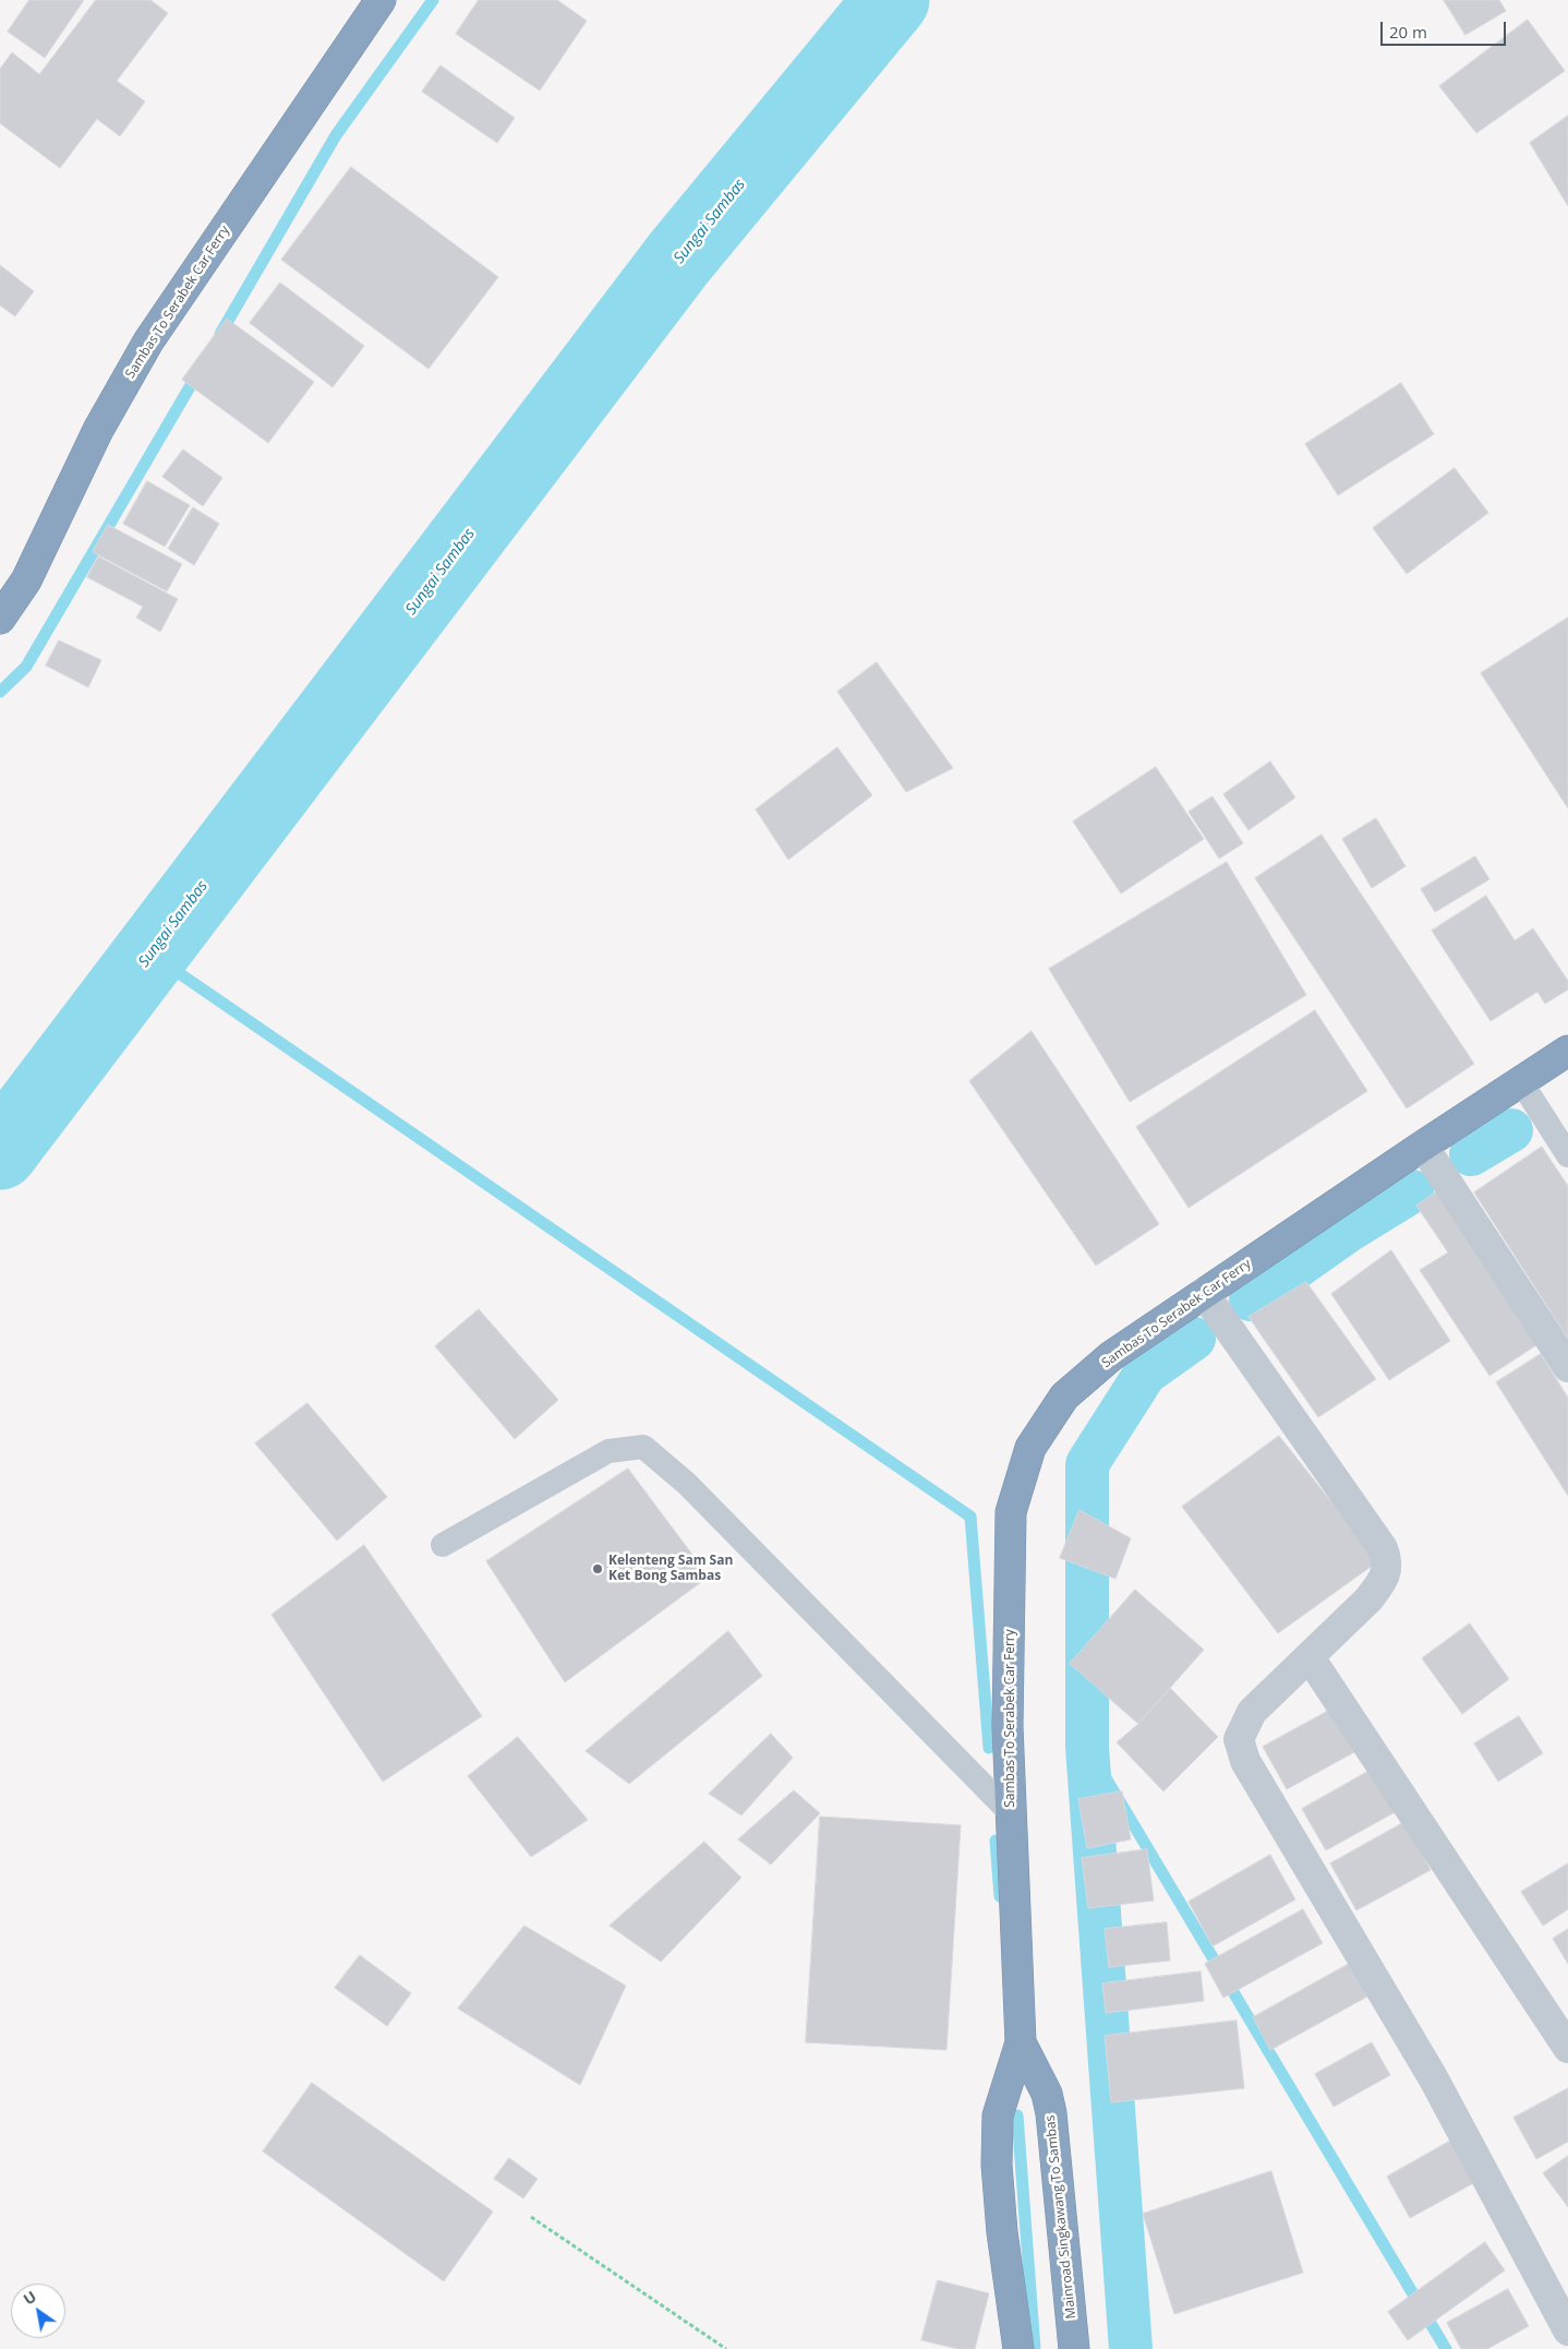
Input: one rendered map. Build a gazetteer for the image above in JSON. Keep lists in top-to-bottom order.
{
  "streets": {
    "highway": ["Sambas To Serabek Car Ferry", "Mainroad Singkawang To Sambas"]
  },
  "crossings": [
    ["Sambas To Serabek Car Ferry", "Mainroad Singkawang To Sambas"]
  ],
  "water": ["Sungai Sambas"],
  "places": ["Kelenteng Sam San Ket Bong Sambas"],
  "scale_bar": "20 m",
  "north": "top left"
}
